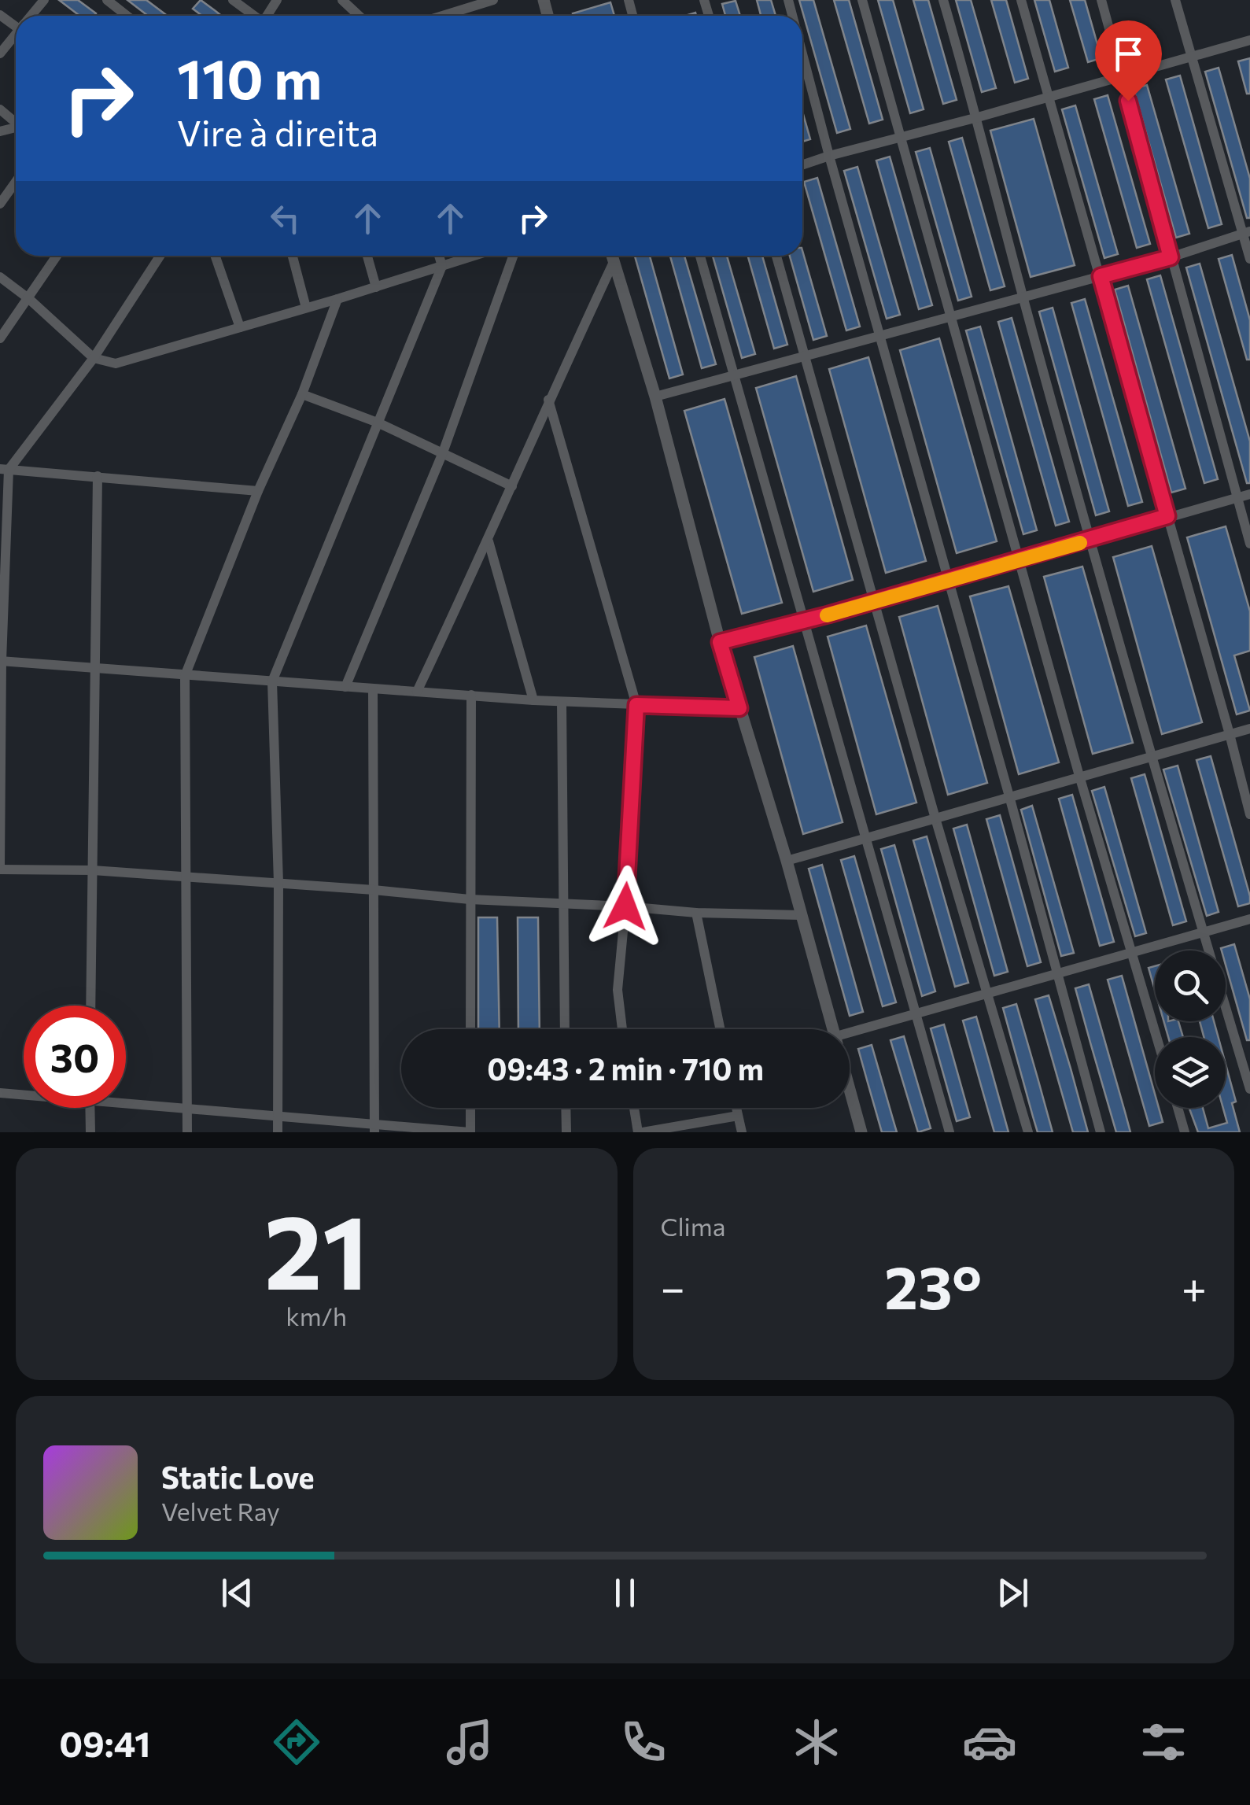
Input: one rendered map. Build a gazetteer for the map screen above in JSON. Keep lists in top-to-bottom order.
{
  "page": {
    "turn": ["110 m", "Vire à direita"],
    "limit": "30",
    "trip": "09:43 · 2 min · 710 m",
    "tile": [
      ["21", "km/h"],
      "Clima"
    ],
    "heat": ["−", "23°", "+"],
    "song": ["Static Love", "Velvet Ray"],
    "tabs": "09:41"
  }
}
